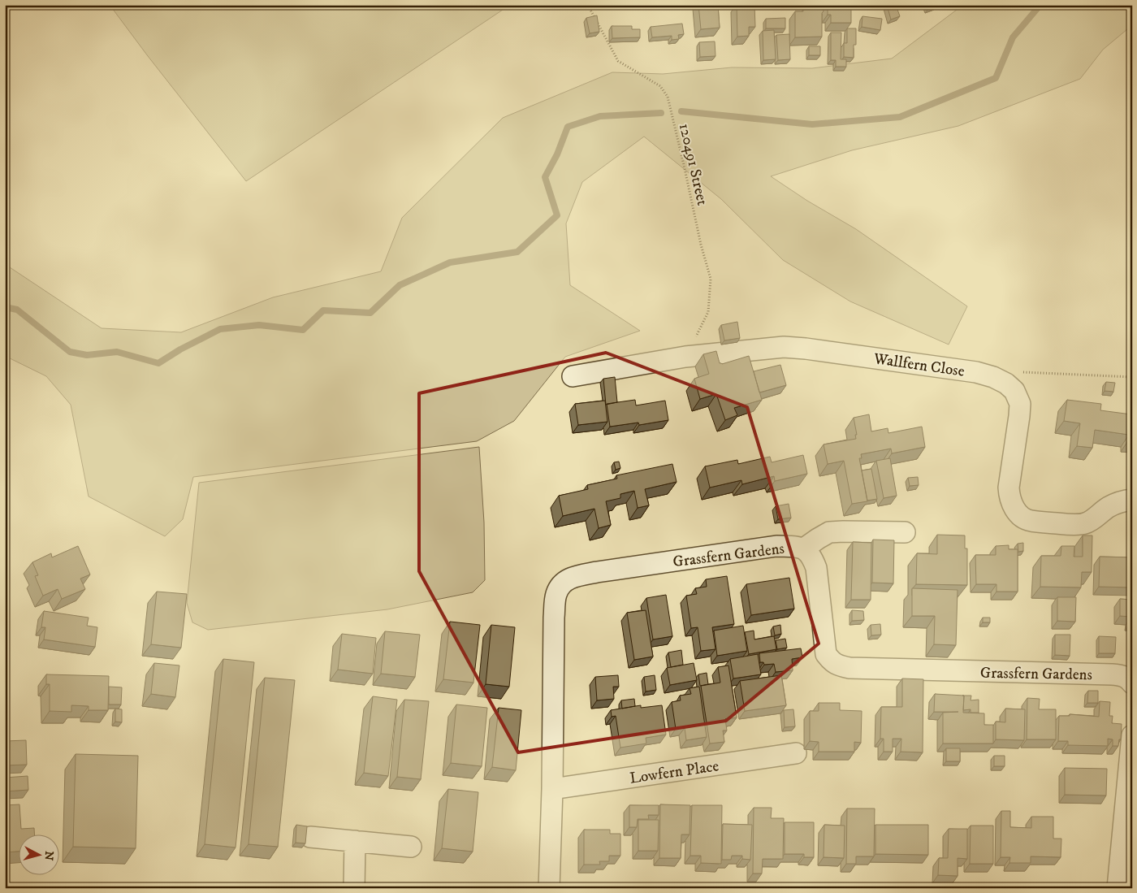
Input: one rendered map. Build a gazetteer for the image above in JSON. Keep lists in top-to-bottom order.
{
  "streets": {
    "street": ["Wallfern Close", "Grassfern Gardens", "Lowfern Place"],
    "path": ["120491 Street"]
  },
  "crossings": [
    ["120491 Street", "Wallfern Close"],
    ["Grassfern Gardens", "Lowfern Place"]
  ],
  "north": "right"
}
